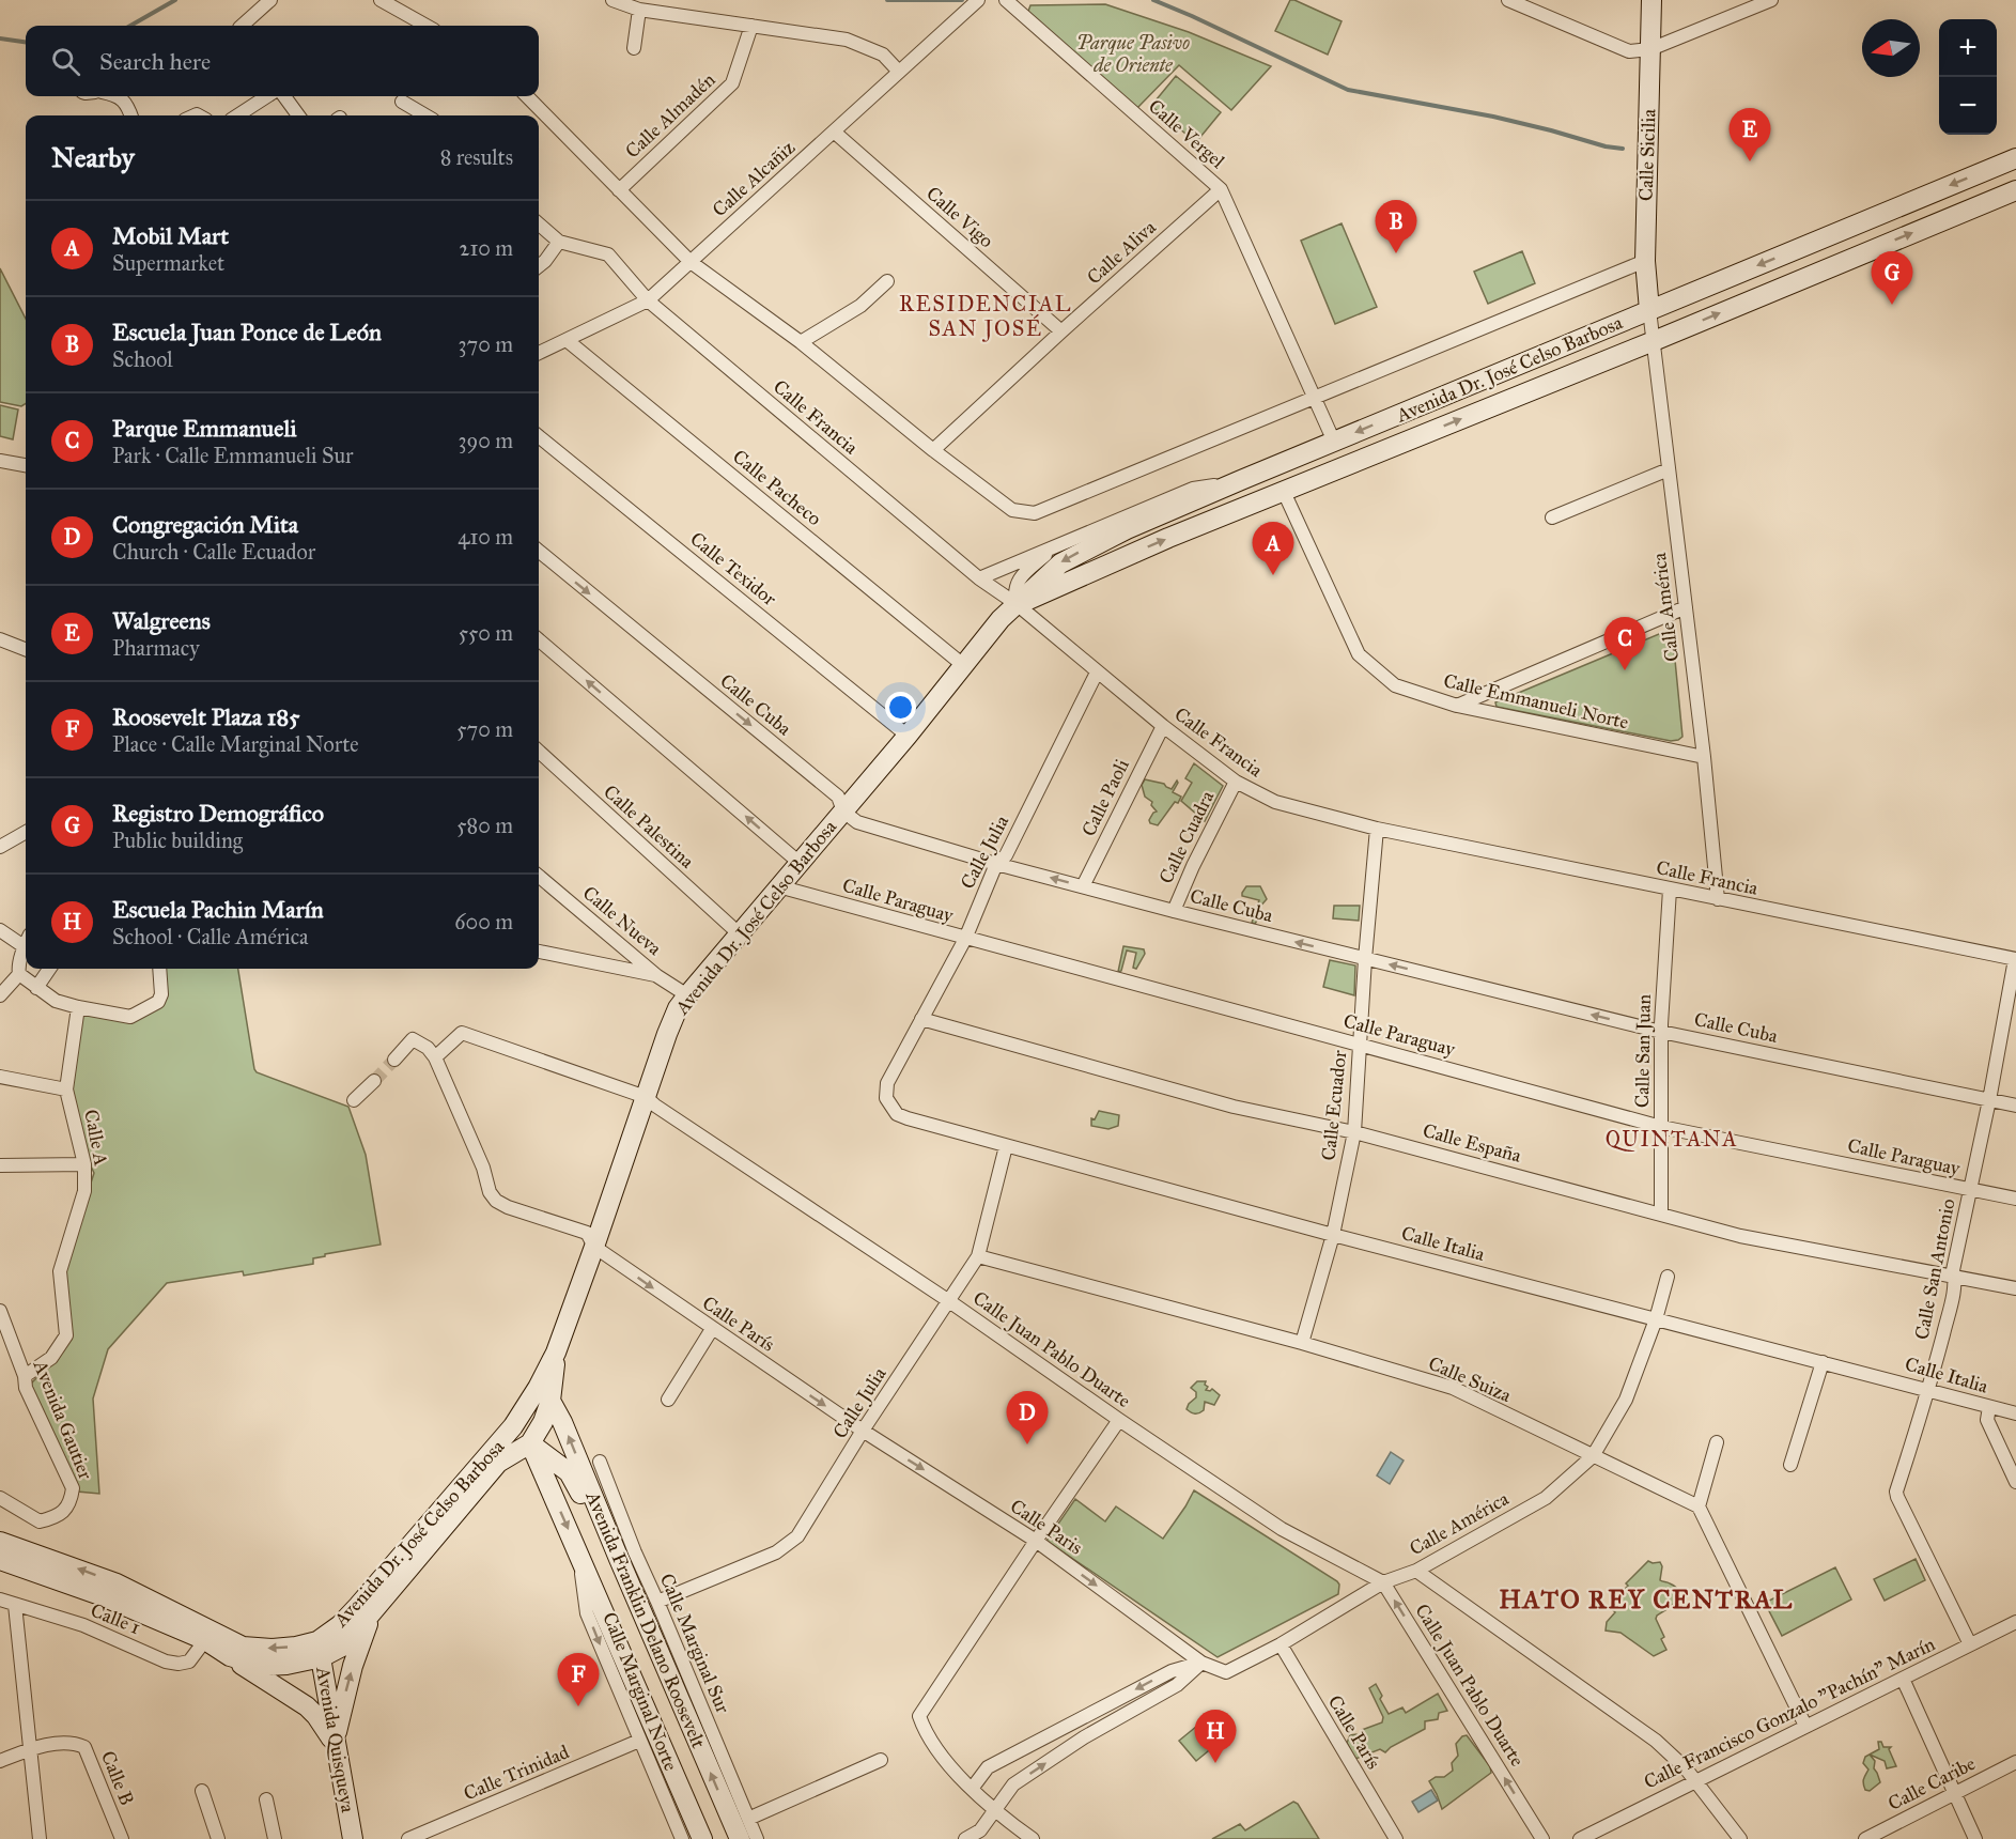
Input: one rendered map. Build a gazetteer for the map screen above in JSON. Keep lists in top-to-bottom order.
{
  "streets": {
    "main road": [
      "Calle Sicilia",
      "Avenida Dr. José Celso Barbosa",
      "Avenida Franklin Delano Roosevelt",
      "Avenida Quisqueya"
    ],
    "street": [
      "Calle Almadén",
      "Calle Vergel",
      "Calle Alcañiz",
      "Calle Vigo",
      "Calle Aliva",
      "Calle Francia",
      "Calle Pacheco",
      "Calle Texidor",
      "Calle América",
      "Calle Emmanueli Norte",
      "Calle Cuba",
      "Calle Paoli",
      "Calle Palestina",
      "Calle Cuadra",
      "Calle Julia",
      "Calle Paraguay",
      "Calle Nueva",
      "Calle San Juan",
      "Calle Ecuador",
      "Calle A",
      "Calle España",
      "Calle Italia",
      "Calle San Antonio",
      "Calle París",
      "Calle Juan Pablo Duarte",
      "Calle Suiza",
      "Avenida Gautier",
      "Calle Paris",
      "Calle 1",
      "Calle Marginal Sur",
      "Calle Marginal Norte",
      "Calle Francisco Gonzalo \"Pachín\" Marín",
      "Calle Trinidad",
      "Calle B",
      "Calle Caribe"
    ]
  },
  "crossings": [
    ["Calle Vergel", "Calle Aliva"],
    ["Calle Vergel", "Avenida Dr. José Celso Barbosa"],
    ["Calle Sicilia", "Avenida Dr. José Celso Barbosa"],
    ["Calle Sicilia", "Calle América"],
    ["Calle Alcañiz", "Calle Vigo"],
    ["Calle Alcañiz", "Calle Francia"],
    ["Calle Alcañiz", "Calle Pacheco"],
    ["Calle Vigo", "Calle Aliva"],
    ["Avenida Dr. José Celso Barbosa", "Calle Francia"],
    ["Avenida Dr. José Celso Barbosa", "Calle Pacheco"],
    ["Avenida Dr. José Celso Barbosa", "Calle Texidor"],
    ["Avenida Dr. José Celso Barbosa", "Calle América"],
    ["Avenida Dr. José Celso Barbosa", "Calle Emmanueli Norte"],
    ["Avenida Dr. José Celso Barbosa", "Calle Cuba"],
    ["Avenida Dr. José Celso Barbosa", "Calle Palestina"],
    ["Avenida Dr. José Celso Barbosa", "Calle Paraguay"],
    ["Avenida Dr. José Celso Barbosa", "Calle Nueva"],
    ["Avenida Dr. José Celso Barbosa", "Calle París"],
    ["Avenida Dr. José Celso Barbosa", "Calle Juan Pablo Duarte"],
    ["Avenida Dr. José Celso Barbosa", "Calle 1"],
    ["Avenida Dr. José Celso Barbosa", "Avenida Franklin Delano Roosevelt"],
    ["Avenida Dr. José Celso Barbosa", "Avenida Quisqueya"],
    ["Calle Francia", "Calle América"],
    ["Calle Francia", "Calle Paoli"],
    ["Calle Francia", "Calle Cuadra"],
    ["Calle Francia", "Calle Julia"],
    ["Calle Francia", "Calle San Juan"],
    ["Calle Francia", "Calle Ecuador"],
    ["Calle Francia", "Calle San Antonio"],
    ["Calle América", "Calle Emmanueli Norte"],
    ["Calle América", "Calle Italia"],
    ["Calle América", "Calle París"],
    ["Calle América", "Calle Juan Pablo Duarte"],
    ["Calle América", "Calle Suiza"],
    ["Calle América", "Calle Paris"],
    ["Calle Cuba", "Calle Paoli"],
    ["Calle Cuba", "Calle Cuadra"],
    ["Calle Cuba", "Calle Julia"],
    ["Calle Cuba", "Calle San Juan"],
    ["Calle Cuba", "Calle Ecuador"],
    ["Calle Cuba", "Calle San Antonio"],
    ["Calle Julia", "Calle Paraguay"],
    ["Calle Julia", "Calle España"],
    ["Calle Julia", "Calle Italia"],
    ["Calle Julia", "Calle París"],
    ["Calle Julia", "Calle Juan Pablo Duarte"],
    ["Calle Julia", "Calle Suiza"],
    ["Calle Julia", "Calle Paris"],
    ["Calle Julia", "Calle Marginal Sur"],
    ["Calle Paraguay", "Calle San Juan"],
    ["Calle Paraguay", "Calle Ecuador"],
    ["Calle Paraguay", "Calle San Antonio"],
    ["Calle San Juan", "Calle España"],
    ["Calle Ecuador", "Calle España"],
    ["Calle Ecuador", "Calle Italia"],
    ["Calle Ecuador", "Calle Suiza"],
    ["Calle A", "Avenida Gautier"],
    ["Calle España", "Calle San Antonio"],
    ["Calle Italia", "Calle San Antonio"],
    ["Calle San Antonio", "Calle Francisco Gonzalo \"Pachín\" Marín"],
    ["Calle París", "Calle Juan Pablo Duarte"],
    ["Calle París", "Calle Paris"],
    ["Avenida Franklin Delano Roosevelt", "Calle Marginal Sur"],
    ["Avenida Franklin Delano Roosevelt", "Calle Marginal Norte"],
    ["Calle Marginal Norte", "Calle Trinidad"]
  ],
  "one_way": ["Calle París", "Calle Paris", "Calle Marginal Norte"],
  "districts": ["RESIDENCIAL SAN JOSÉ", "QUINTANA", "HATO REY CENTRAL"],
  "parks": ["Parque Pasivo de Oriente"],
  "north": "left",
  "page": {
    "map_buttons": ["+", "−"],
    "search": "Search here",
    "pins": [
      "E",
      "B",
      "G",
      "A",
      "C",
      "D",
      "F",
      "H"
    ],
    "heading": ["Nearby", "8 results"],
    "list": [
      {
        "mark": "A",
        "name": "Mobil Mart",
        "note": "Supermarket",
        "value": "210 m"
      },
      {
        "mark": "B",
        "name": "Escuela Juan Ponce de León",
        "note": "School",
        "value": "370 m"
      },
      {
        "mark": "C",
        "name": "Parque Emmanueli",
        "note": "Park · Calle Emmanueli Sur",
        "value": "390 m"
      },
      {
        "mark": "D",
        "name": "Congregación Mita",
        "note": "Church · Calle Ecuador",
        "value": "410 m"
      },
      {
        "mark": "E",
        "name": "Walgreens",
        "note": "Pharmacy",
        "value": "550 m"
      },
      {
        "mark": "F",
        "name": "Roosevelt Plaza 185",
        "note": "Place · Calle Marginal Norte",
        "value": "570 m"
      },
      {
        "mark": "G",
        "name": "Registro Demográfico",
        "note": "Public building",
        "value": "580 m"
      },
      {
        "mark": "H",
        "name": "Escuela Pachin Marín",
        "note": "School · Calle América",
        "value": "600 m"
      }
    ]
  }
}
